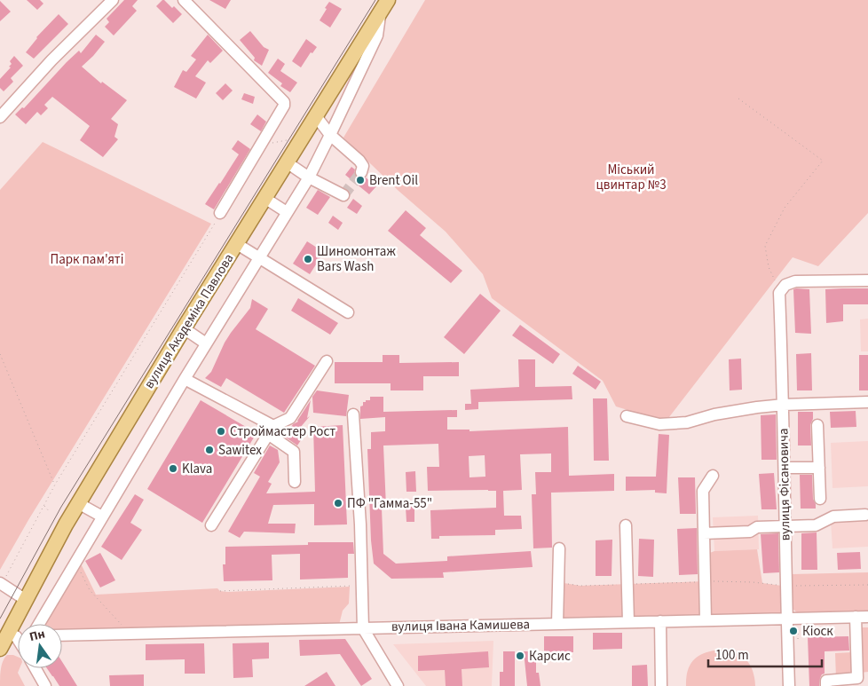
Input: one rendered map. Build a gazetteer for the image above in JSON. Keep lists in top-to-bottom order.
{
  "streets": {
    "main road": ["вулиця Академіка Павлова"],
    "street": ["вулиця Фісановича", "вулиця Івана Камишева"]
  },
  "crossings": [
    ["вулиця Фісановича", "вулиця Івана Камишева"]
  ],
  "parks": ["Міський цвинтар №3", "Парк пам'яті"],
  "places": [
    "Brent Oil",
    "Шиномонтаж Bars Wash",
    "Строймастер Рост",
    "Sawitex",
    "Klava",
    "ПФ \"Гамма-55\"",
    "Кіоск",
    "Карсис"
  ],
  "scale_bar": "100 m",
  "north": "top"
}
